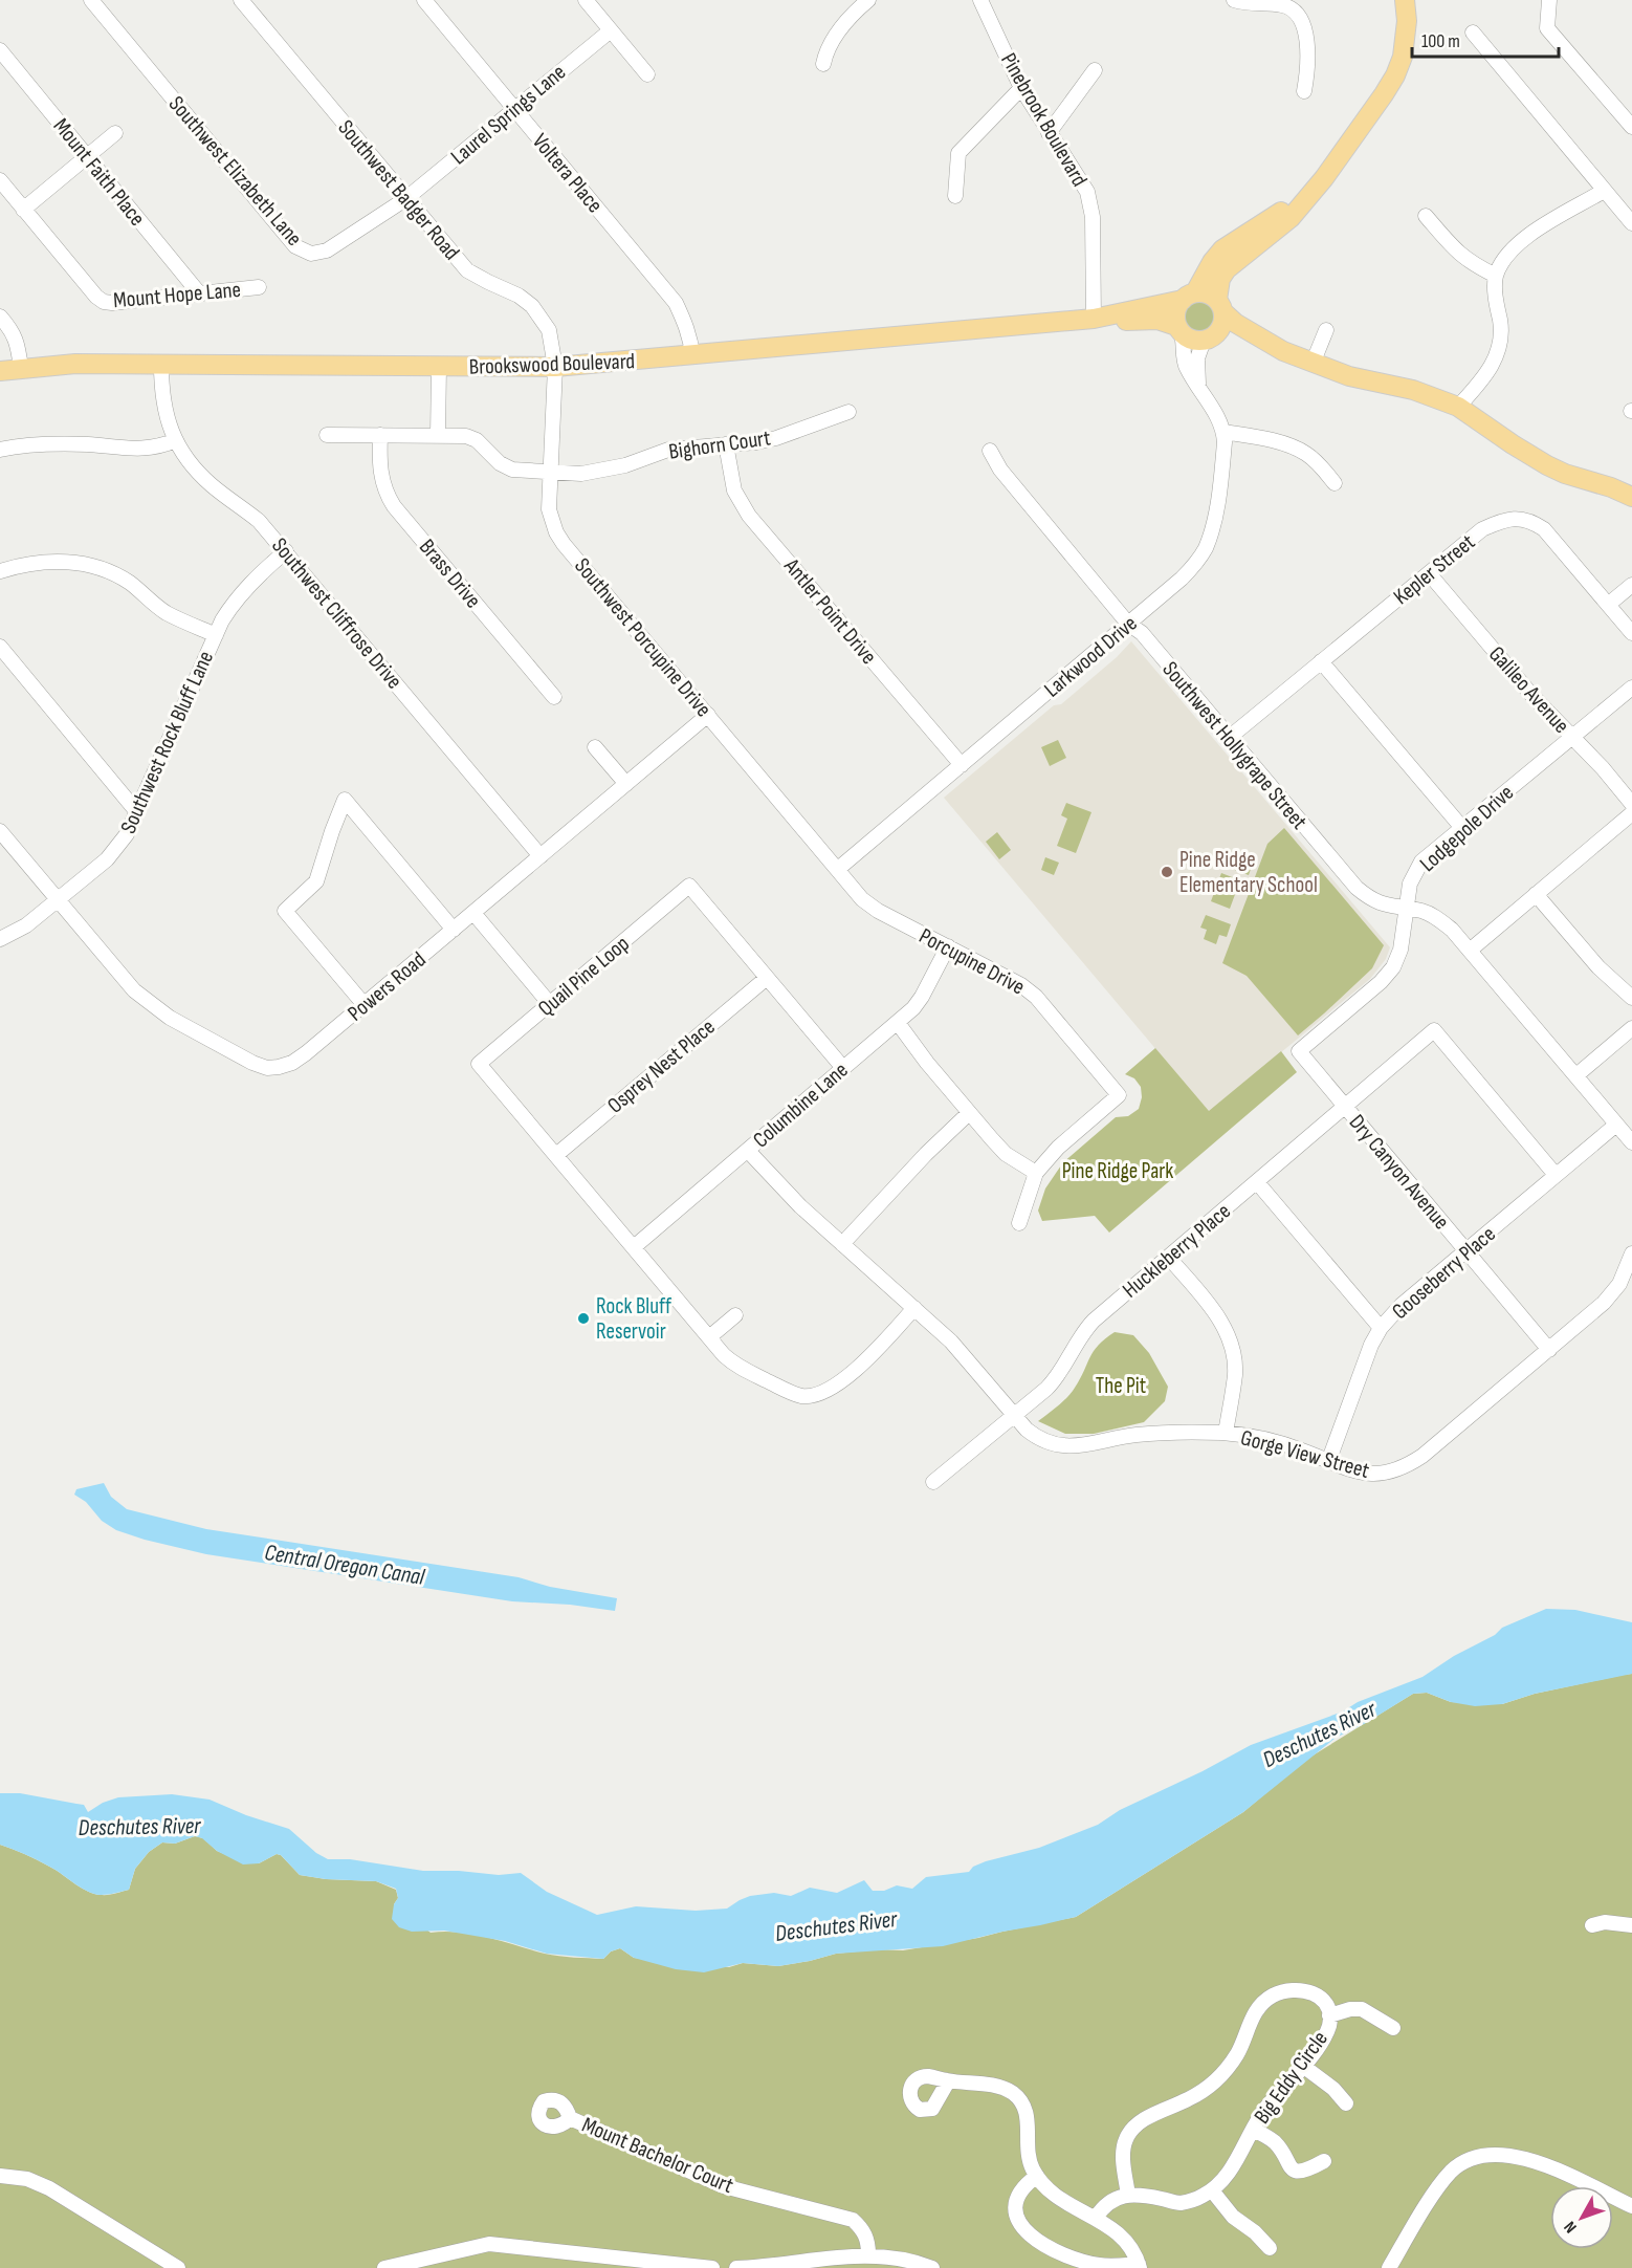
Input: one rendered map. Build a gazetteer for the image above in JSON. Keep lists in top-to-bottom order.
{
  "streets": {
    "main road": ["Brookswood Boulevard"],
    "street": [
      "Laurel Springs Lane",
      "Pinebrook Boulevard",
      "Southwest Elizabeth Lane",
      "Mount Faith Place",
      "Voltera Place",
      "Southwest Badger Road",
      "Mount Hope Lane",
      "Bighorn Court",
      "Kepler Street",
      "Brass Drive",
      "Antler Point Drive",
      "Southwest Cliffrose Drive",
      "Southwest Porcupine Drive",
      "Larkwood Drive",
      "Galileo Avenue",
      "Southwest Rock Bluff Lane",
      "Southwest Hollygrape Street",
      "Lodgepole Drive",
      "Porcupine Drive",
      "Quail Pine Loop",
      "Powers Road",
      "Osprey Nest Place",
      "Columbine Lane",
      "Dry Canyon Avenue",
      "Huckleberry Place",
      "Gooseberry Place",
      "Gorge View Street",
      "Big Eddy Circle",
      "Mount Bachelor Court"
    ]
  },
  "crossings": [
    ["Laurel Springs Lane", "Southwest Elizabeth Lane"],
    ["Laurel Springs Lane", "Voltera Place"],
    ["Laurel Springs Lane", "Southwest Badger Road"],
    ["Pinebrook Boulevard", "Brookswood Boulevard"],
    ["Southwest Elizabeth Lane", "Southwest Badger Road"],
    ["Mount Faith Place", "Mount Hope Lane"],
    ["Voltera Place", "Brookswood Boulevard"],
    ["Southwest Badger Road", "Brookswood Boulevard"],
    ["Southwest Badger Road", "Southwest Porcupine Drive"],
    ["Brookswood Boulevard", "Southwest Cliffrose Drive"],
    ["Brookswood Boulevard", "Southwest Porcupine Drive"],
    ["Brookswood Boulevard", "Larkwood Drive"],
    ["Bighorn Court", "Brass Drive"],
    ["Bighorn Court", "Antler Point Drive"],
    ["Bighorn Court", "Southwest Porcupine Drive"],
    ["Kepler Street", "Galileo Avenue"],
    ["Kepler Street", "Southwest Hollygrape Street"],
    ["Antler Point Drive", "Larkwood Drive"],
    ["Southwest Cliffrose Drive", "Southwest Rock Bluff Lane"],
    ["Southwest Cliffrose Drive", "Powers Road"],
    ["Southwest Porcupine Drive", "Larkwood Drive"],
    ["Southwest Porcupine Drive", "Porcupine Drive"],
    ["Southwest Porcupine Drive", "Powers Road"],
    ["Larkwood Drive", "Southwest Hollygrape Street"],
    ["Larkwood Drive", "Porcupine Drive"],
    ["Galileo Avenue", "Lodgepole Drive"],
    ["Southwest Rock Bluff Lane", "Powers Road"],
    ["Southwest Hollygrape Street", "Lodgepole Drive"],
    ["Southwest Hollygrape Street", "Gooseberry Place"],
    ["Lodgepole Drive", "Dry Canyon Avenue"],
    ["Porcupine Drive", "Columbine Lane"],
    ["Quail Pine Loop", "Osprey Nest Place"],
    ["Quail Pine Loop", "Columbine Lane"],
    ["Quail Pine Loop", "Gorge View Street"],
    ["Columbine Lane", "Gorge View Street"],
    ["Dry Canyon Avenue", "Huckleberry Place"],
    ["Dry Canyon Avenue", "Gooseberry Place"],
    ["Dry Canyon Avenue", "Gorge View Street"],
    ["Huckleberry Place", "Gooseberry Place"],
    ["Huckleberry Place", "Gorge View Street"],
    ["Gooseberry Place", "Gorge View Street"]
  ],
  "water": ["Central Oregon Canal", "Deschutes River"],
  "parks": ["Pine Ridge Park", "The Pit"],
  "places": ["Pine Ridge Elementary School", "Rock Bluff Reservoir"],
  "scale_bar": "100 m",
  "north": "bottom left"
}
